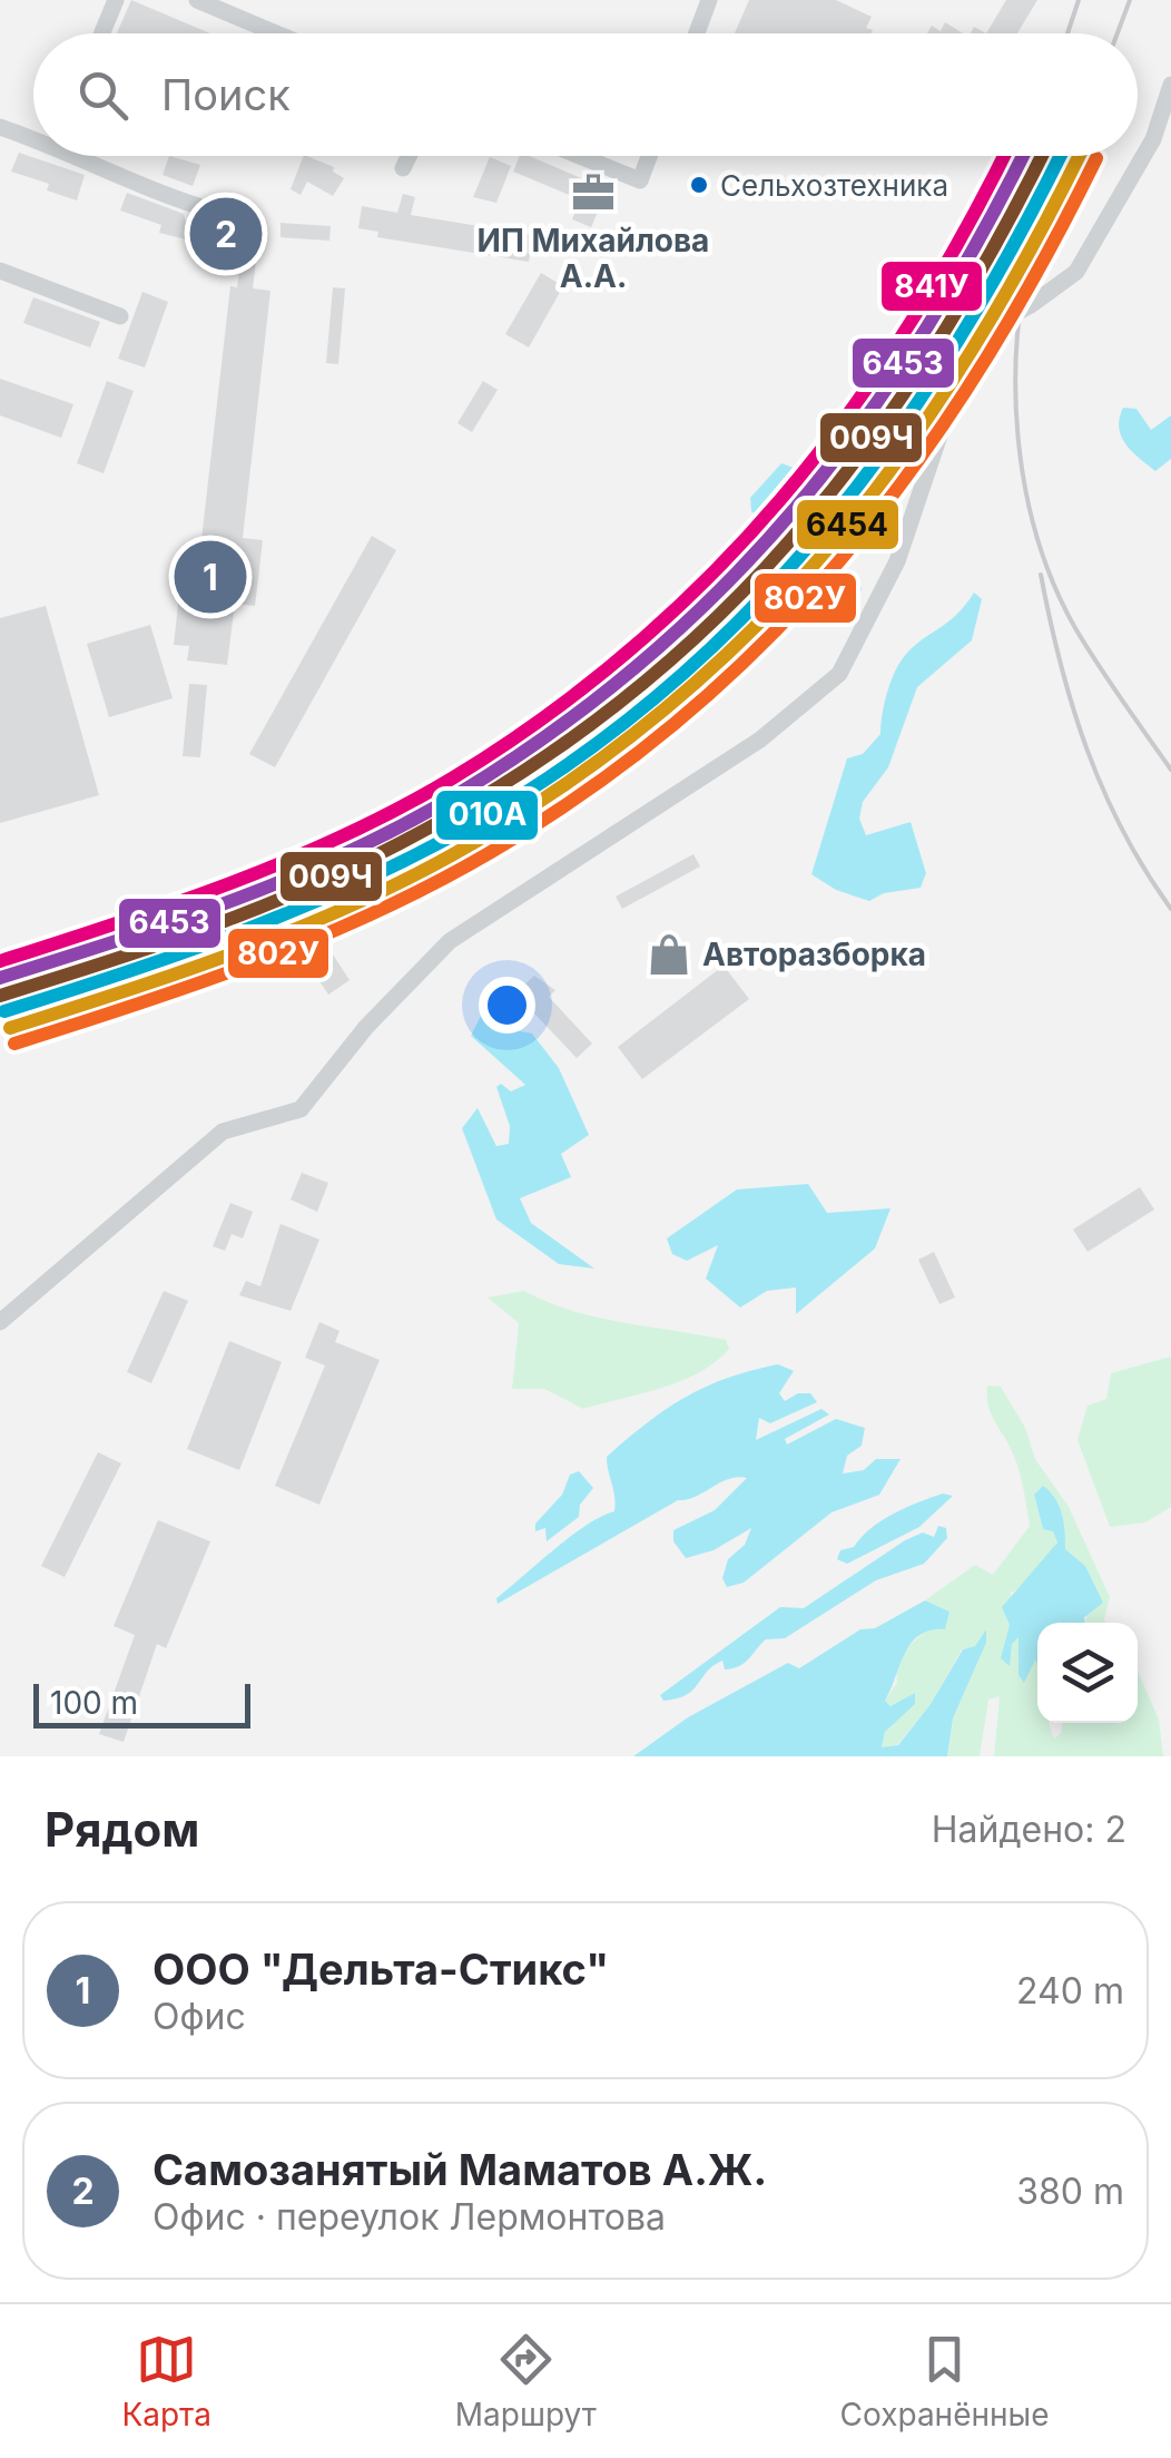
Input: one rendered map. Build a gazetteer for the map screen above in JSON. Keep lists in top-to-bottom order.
{
  "places": {
    "other": ["Сельхозтехника"],
    "office": ["ИП Михайлова А.А."],
    "shop": ["Авторазборка"]
  },
  "lines": [
    "transit line 009Ч",
    "transit line 010А",
    "transit line 6453",
    "transit line 6454",
    "transit line 841У",
    "transit line 802У"
  ],
  "scale_bar": "100 m",
  "page": {
    "search": "Поиск",
    "pins": ["2", "1"],
    "scale": "100 m",
    "heading": ["Рядом", "Найдено: 2"],
    "list": [
      {
        "mark": "1",
        "name": "ООО \"Дельта-Стикс\"",
        "note": "Офис",
        "value": "240 m"
      },
      {
        "mark": "2",
        "name": "Самозанятый Маматов А.Ж.",
        "note": "Офис · переулок Лермонтова",
        "value": "380 m"
      }
    ],
    "nav": ["Карта", "Маршрут", "Сохранённые"]
  }
}
